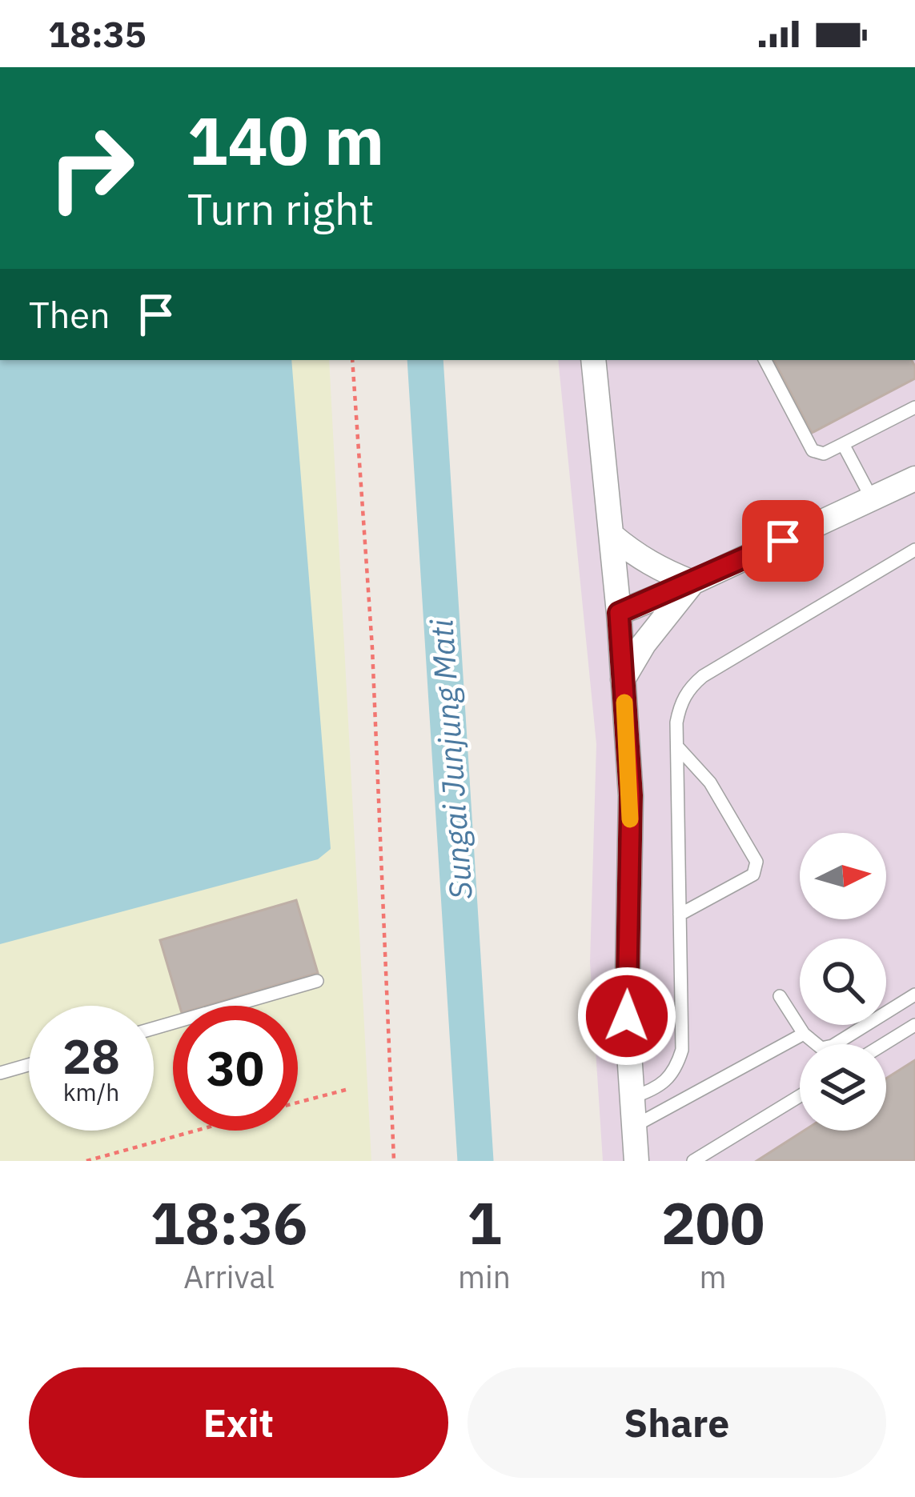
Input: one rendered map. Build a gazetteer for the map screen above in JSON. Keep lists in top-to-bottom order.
{
  "water": ["Sungai Junjung Mati"],
  "north": "right",
  "page": {
    "status": "18:35",
    "turn": ["140 m", "Turn right"],
    "then": "Then",
    "speed": "28 km/h",
    "limit": "30",
    "eta": [
      "18:36",
      "Arrival",
      "1",
      "min",
      "200",
      "m"
    ],
    "buttons": ["Exit", "Share"]
  }
}
